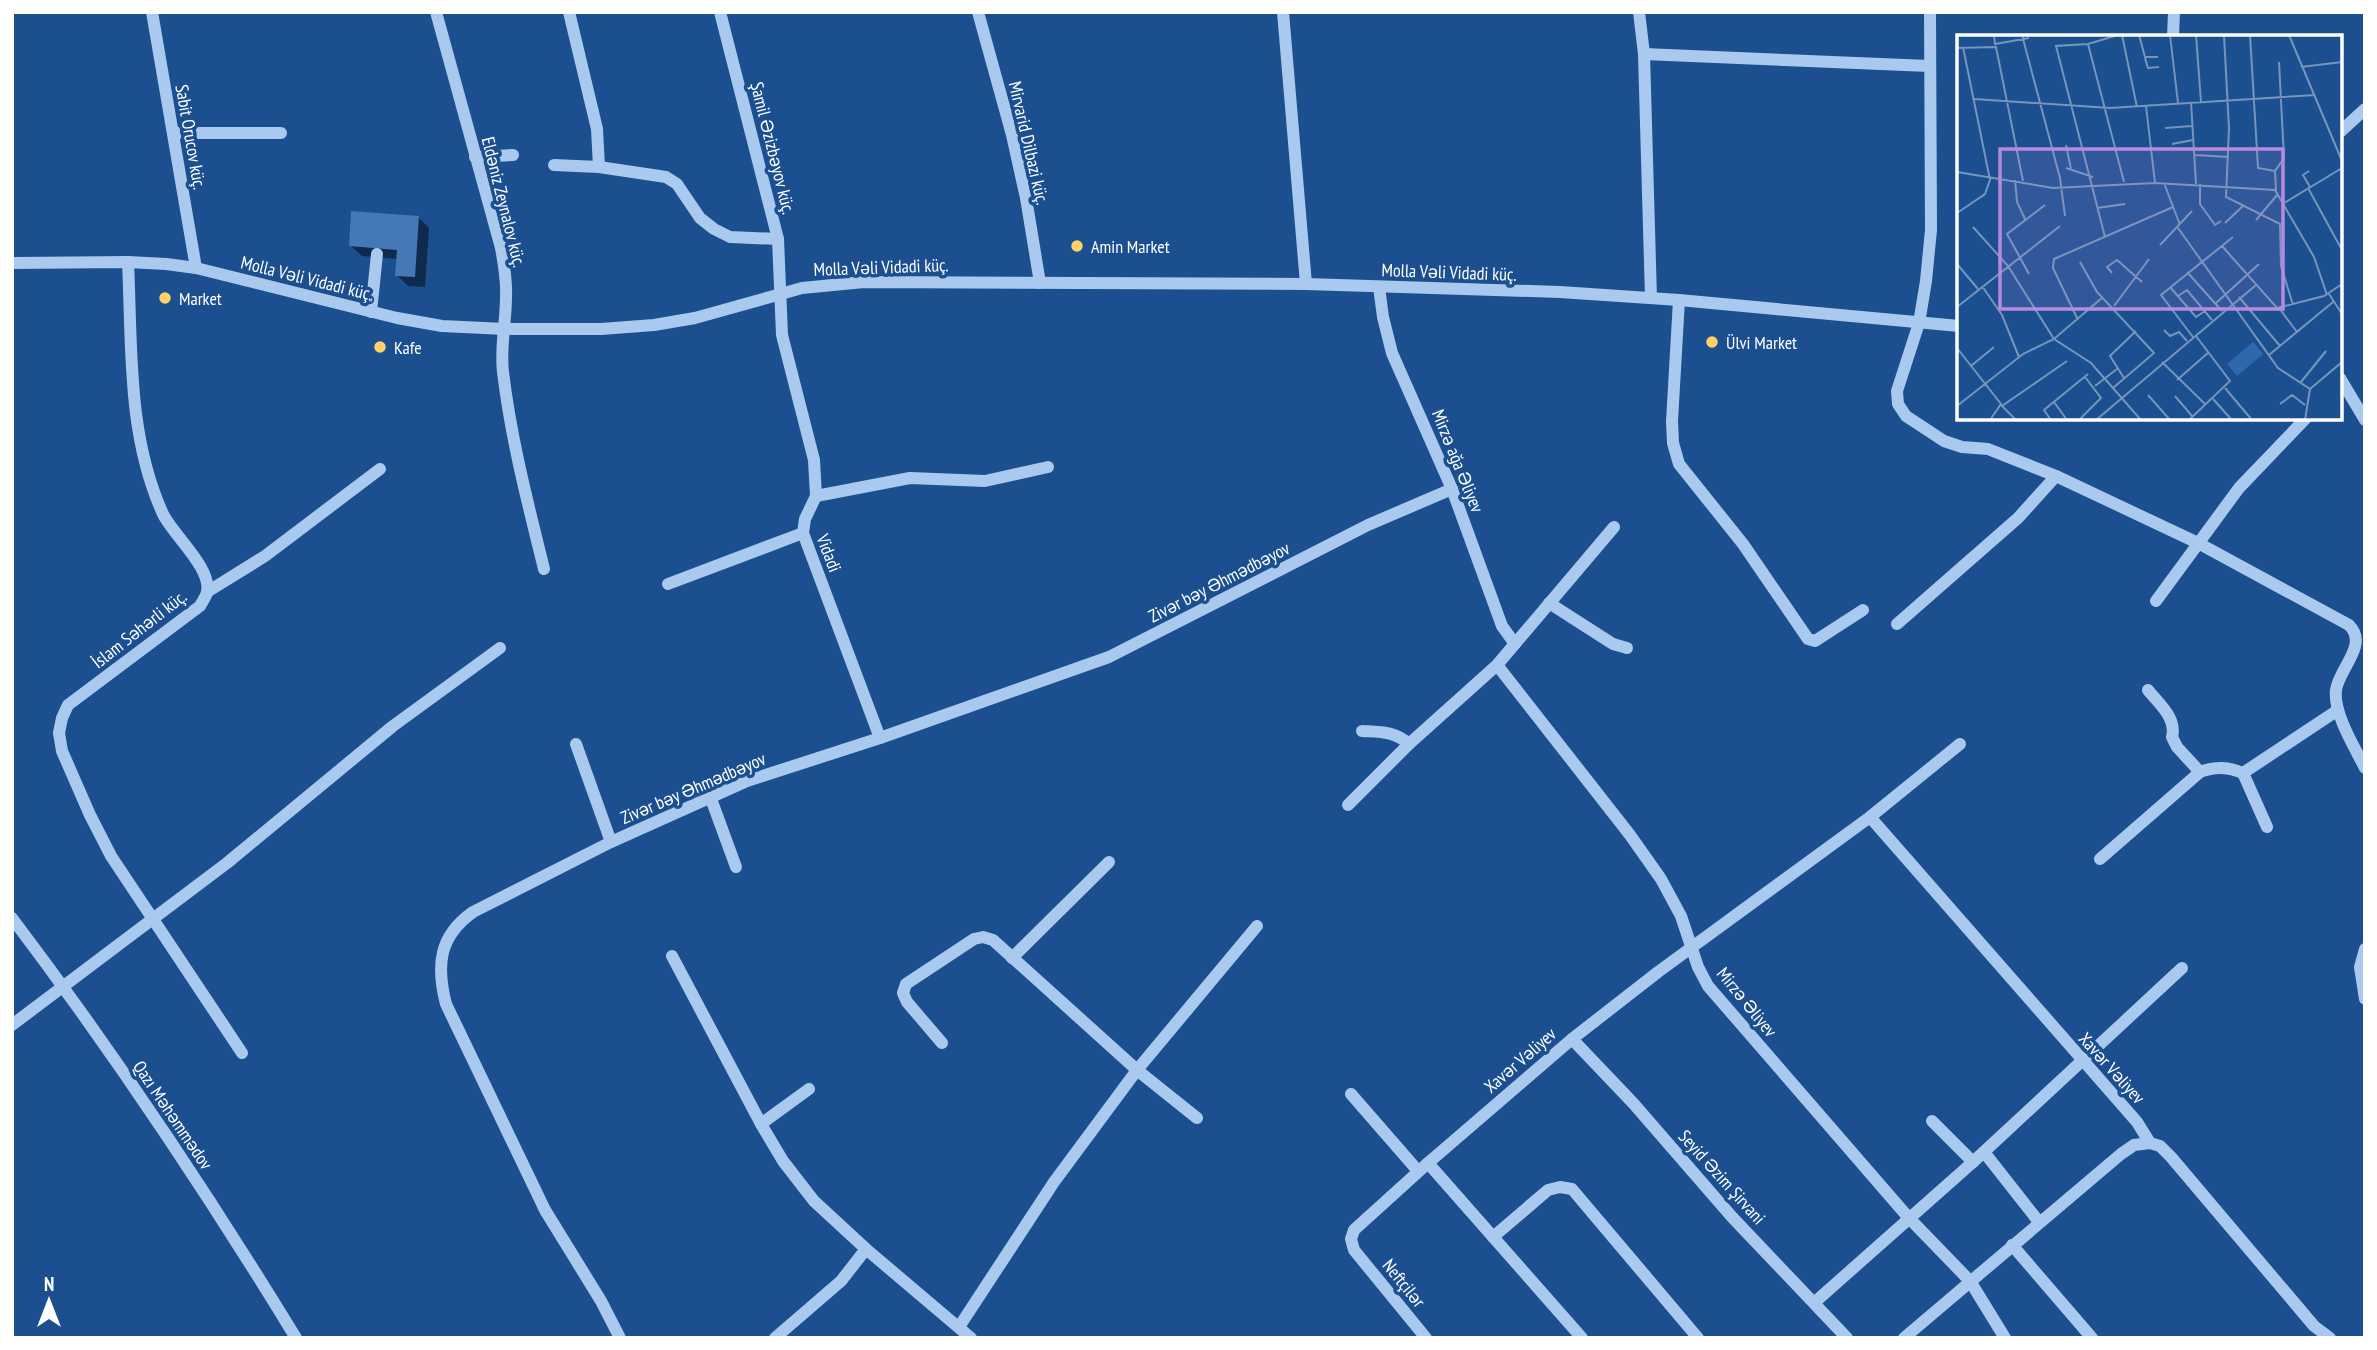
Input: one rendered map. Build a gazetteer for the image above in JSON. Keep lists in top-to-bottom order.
{
  "streets": {
    "street": [
      "Sabit Orucov küç.",
      "Mirvarid Dilbazi küç.",
      "Şamil Əzizbəyov küç.",
      "Eldəniz Zeynalov küç.",
      "Molla Vəli Vidadi küç.",
      "Mirzə ağa Əliyev",
      "Vidadi",
      "Zivər bəy Əhmədbəyov",
      "İslam Səhərli küç.",
      "Mirzə Əliyev",
      "Xavər Vəliyev",
      "Qazı Məhəmmədov",
      "Seyid Əzim Şirvani",
      "Neftçilər"
    ]
  },
  "crossings": [
    ["Sabit Orucov küç.", "Molla Vəli Vidadi küç."],
    ["Mirvarid Dilbazi küç.", "Molla Vəli Vidadi küç."],
    ["Şamil Əzizbəyov küç.", "Molla Vəli Vidadi küç."],
    ["Şamil Əzizbəyov küç.", "Vidadi"],
    ["Eldəniz Zeynalov küç.", "Molla Vəli Vidadi küç."],
    ["Molla Vəli Vidadi küç.", "Mirzə ağa Əliyev"],
    ["Molla Vəli Vidadi küç.", "Vidadi"],
    ["Molla Vəli Vidadi küç.", "İslam Səhərli küç."],
    ["Mirzə ağa Əliyev", "Zivər bəy Əhmədbəyov"],
    ["Vidadi", "Zivər bəy Əhmədbəyov"],
    ["Mirzə Əliyev", "Xavər Vəliyev"],
    ["Xavər Vəliyev", "Seyid Əzim Şirvani"],
    ["Xavər Vəliyev", "Neftçilər"]
  ],
  "places": [
    "Amin Market",
    "Market",
    "Ülvi Market",
    "Kafe"
  ],
  "north": "top"
}
